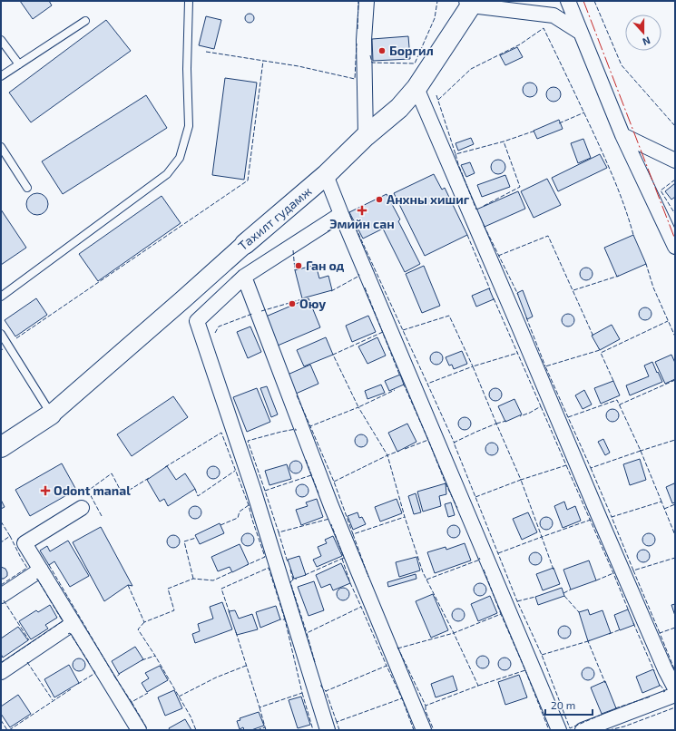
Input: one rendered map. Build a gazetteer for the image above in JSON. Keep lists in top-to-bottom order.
{
  "streets": {
    "main road": ["Тахилт гудамж"]
  },
  "places": {
    "other": [
      "Боргил",
      "Анхны хишиг",
      "Ган од",
      "Оюу"
    ],
    "health": ["Эмийн сан", "Odont manal"]
  },
  "scale_bar": "20 m",
  "north": "bottom"
}
